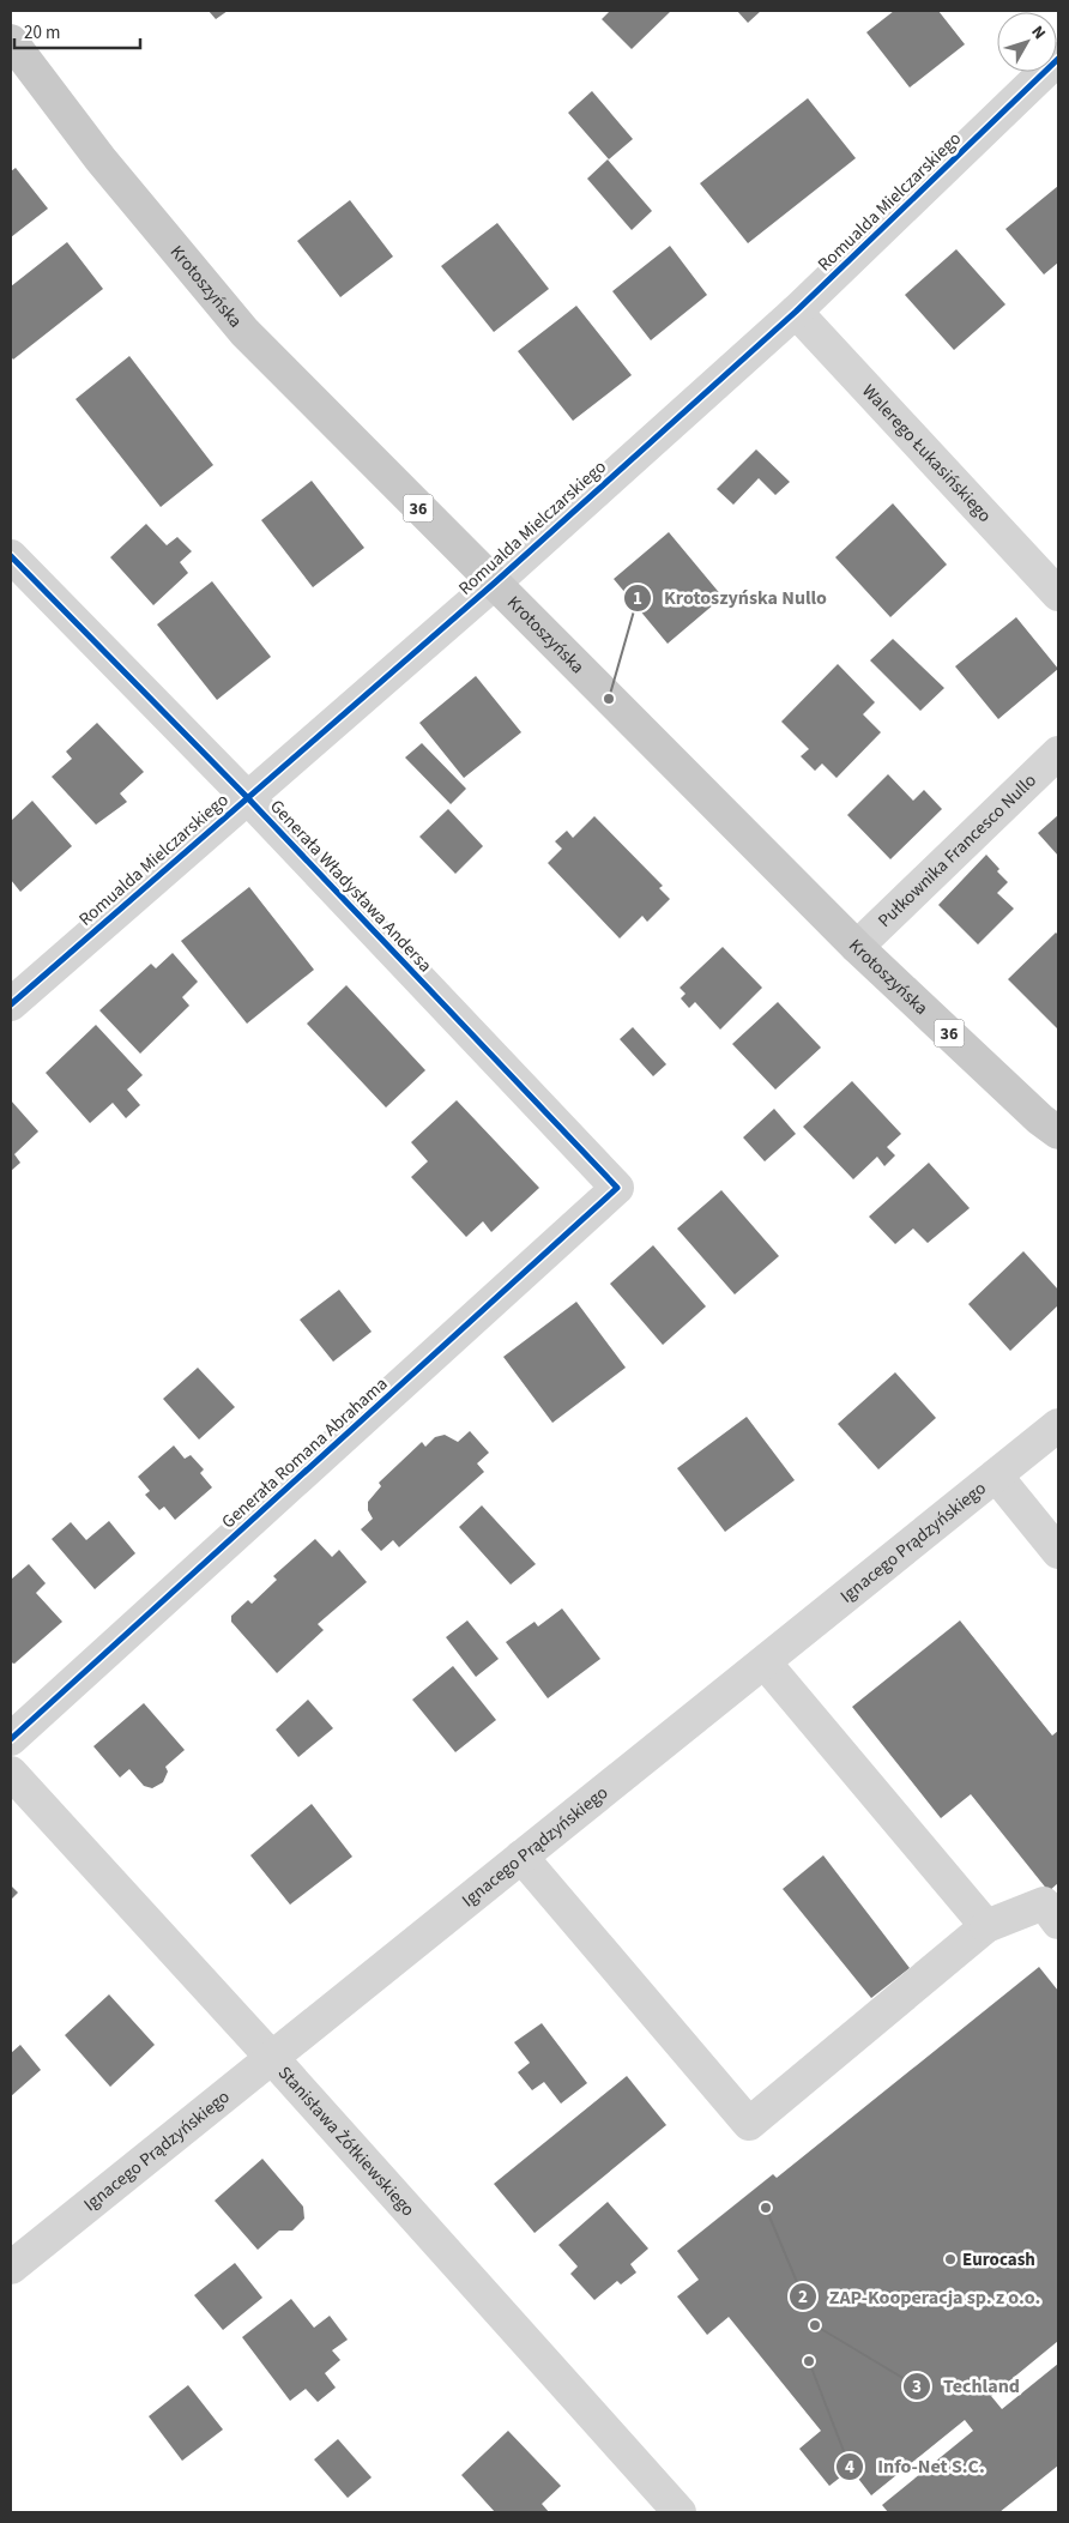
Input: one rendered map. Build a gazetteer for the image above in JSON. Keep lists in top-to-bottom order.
{
  "streets": {
    "main road": ["Krotoszyńska", "36"],
    "street": [
      "Romualda Mielczarskiego",
      "Walerego Łukasińskiego",
      "Pułkownika Francesco Nullo",
      "Generała Władysława Andersa",
      "Generała Romana Abrahama",
      "Ignacego Prądzyńskiego",
      "Stanisława Żółkiewskiego"
    ]
  },
  "crossings": [
    ["Romualda Mielczarskiego", "Krotoszyńska"],
    ["Romualda Mielczarskiego", "Walerego Łukasińskiego"],
    ["Romualda Mielczarskiego", "Generała Władysława Andersa"],
    ["Krotoszyńska", "Pułkownika Francesco Nullo"],
    ["Generała Władysława Andersa", "Generała Romana Abrahama"],
    ["Ignacego Prądzyńskiego", "Stanisława Żółkiewskiego"]
  ],
  "places": [
    "Krotoszyńska Nullo",
    "ZAP-Kooperacja sp. z o.o.",
    "Eurocash",
    "Techland",
    "Info-Net S.C."
  ],
  "scale_bar": "20 m",
  "north": "top right"
}
